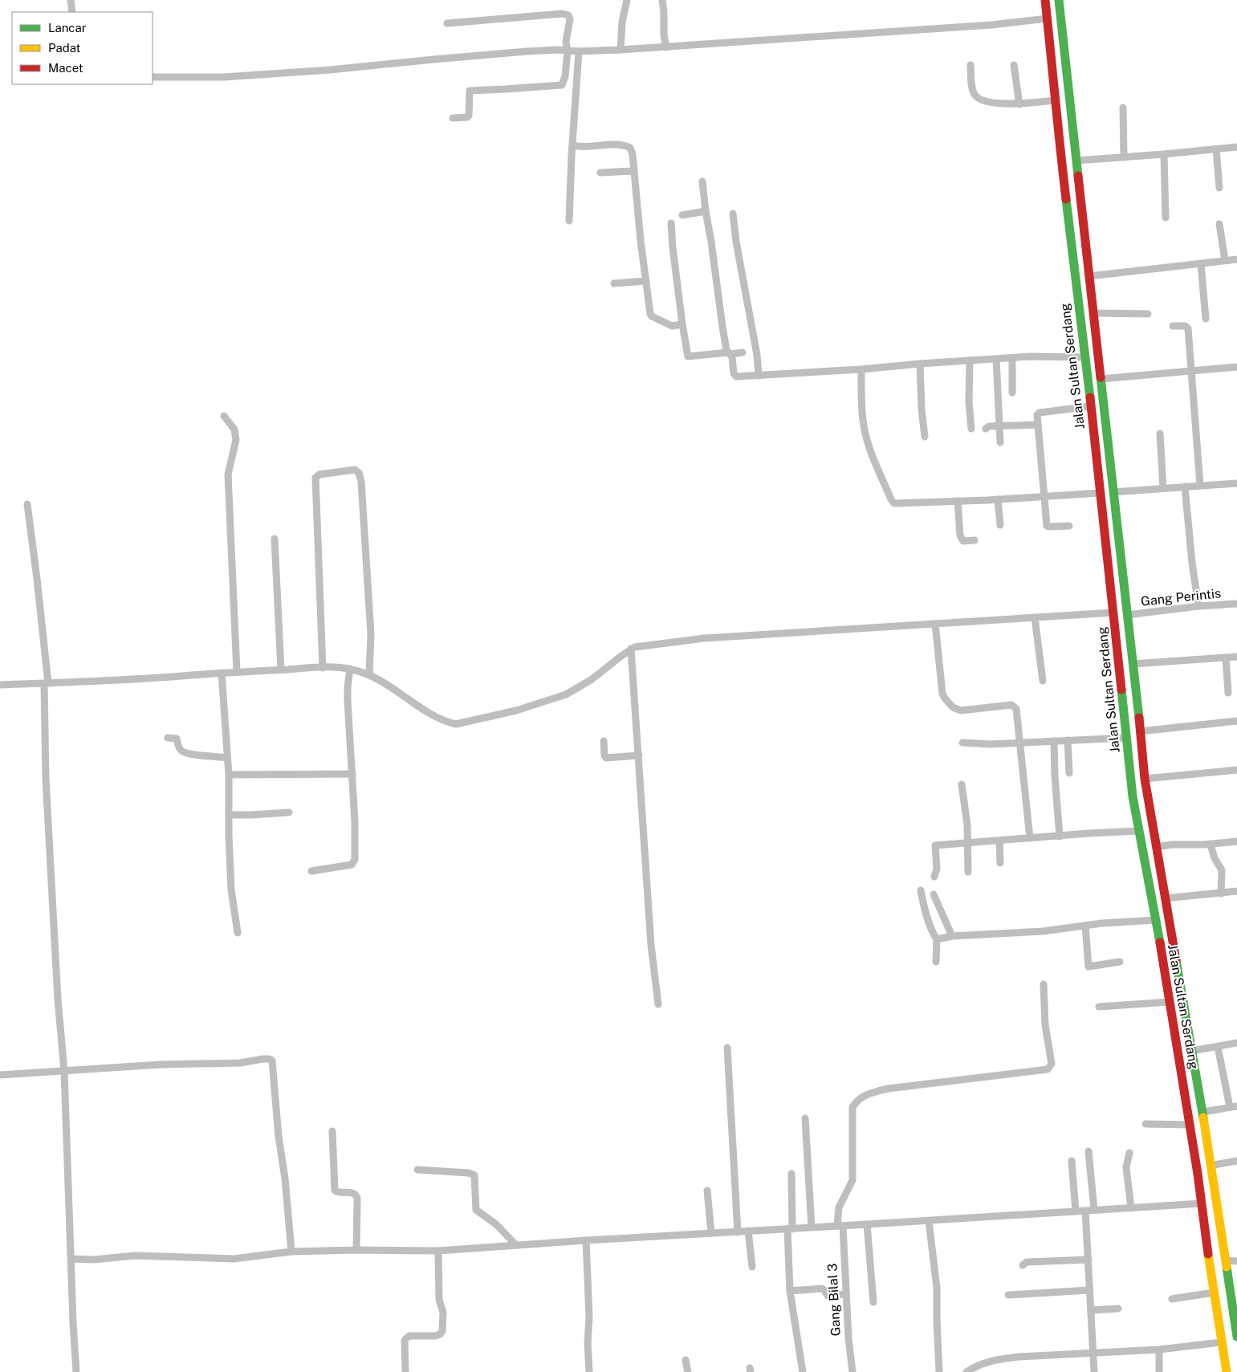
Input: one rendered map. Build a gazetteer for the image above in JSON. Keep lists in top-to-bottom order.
{
  "streets": {
    "highway": ["Jalan Sultan Serdang"],
    "street": ["Gang Perintis", "Gang Bilal 3"]
  },
  "crossings": [
    ["Jalan Sultan Serdang", "Gang Perintis"]
  ],
  "legend": ["Lancar", "Padat", "Macet"]
}
